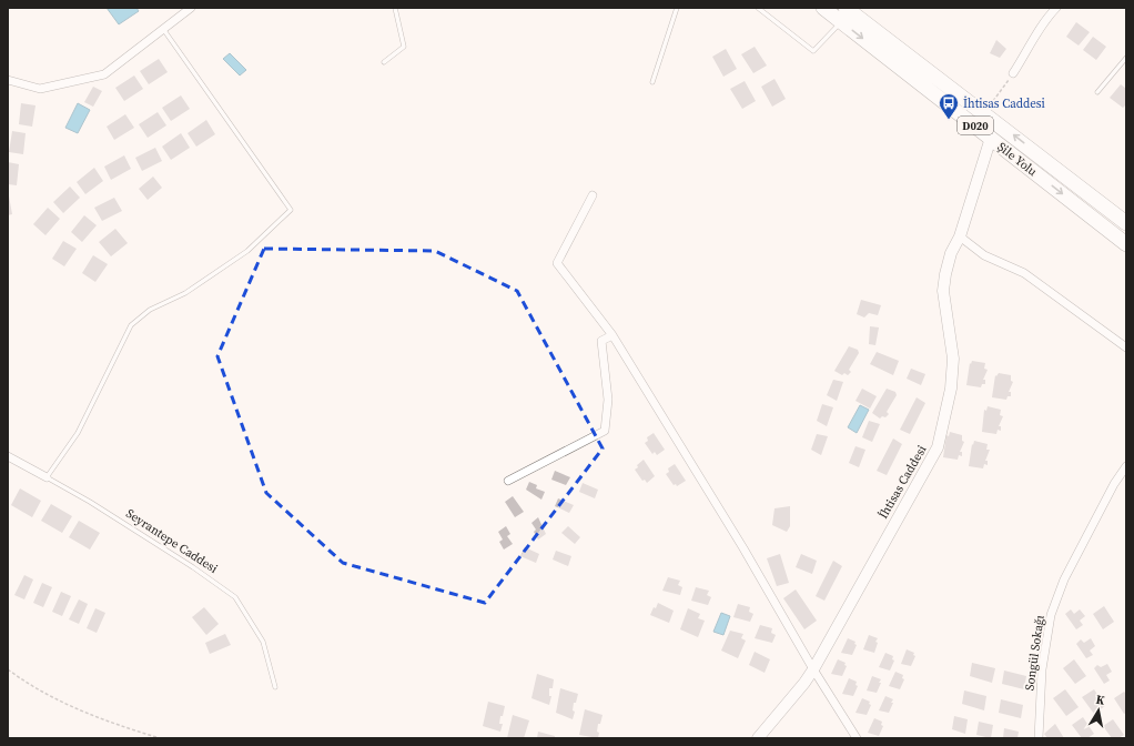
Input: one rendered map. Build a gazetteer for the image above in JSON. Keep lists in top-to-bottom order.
{
  "streets": {
    "highway": ["D020", "Şile Yolu"],
    "street": ["İhtisas Caddesi", "Seyrantepe Caddesi", "Songül Sokağı"]
  },
  "crossings": [
    ["Şile Yolu", "İhtisas Caddesi"]
  ],
  "places": {
    "bus stop": ["İhtisas Caddesi"]
  },
  "north": "top"
}
